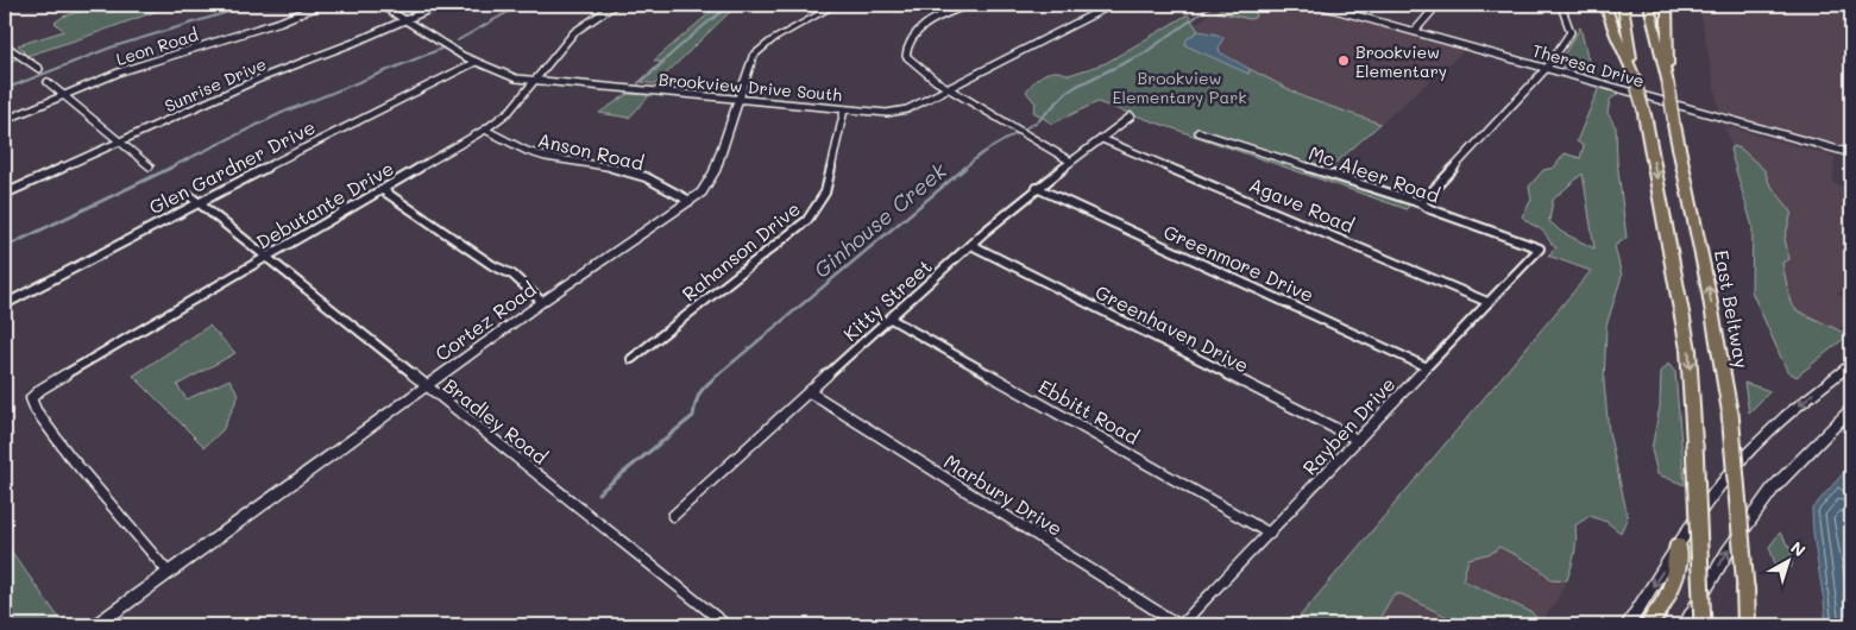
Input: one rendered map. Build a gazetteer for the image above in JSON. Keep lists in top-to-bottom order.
{
  "streets": {
    "highway": ["East Beltway"],
    "street": [
      "Leon Road",
      "Theresa Drive",
      "Sunrise Drive",
      "Brookview Drive South",
      "Anson Road",
      "Glen Gardner Drive",
      "Mc Aleer Road",
      "Debutante Drive",
      "Agave Road",
      "Rahanson Drive",
      "Greenmore Drive",
      "Kitty Street",
      "Cortez Road",
      "Greenhaven Drive",
      "Ebbitt Road",
      "Bradley Road",
      "Rayben Drive",
      "Marbury Drive"
    ]
  },
  "crossings": [
    ["Sunrise Drive", "Brookview Drive South"],
    ["Brookview Drive South", "Glen Gardner Drive"],
    ["Brookview Drive South", "Debutante Drive"],
    ["Brookview Drive South", "Rahanson Drive"],
    ["Brookview Drive South", "Cortez Road"],
    ["Anson Road", "Debutante Drive"],
    ["Anson Road", "Cortez Road"],
    ["Glen Gardner Drive", "Bradley Road"],
    ["Mc Aleer Road", "Rayben Drive"],
    ["Debutante Drive", "Cortez Road"],
    ["Debutante Drive", "Bradley Road"],
    ["Agave Road", "Kitty Street"],
    ["Agave Road", "Rayben Drive"],
    ["Greenmore Drive", "Kitty Street"],
    ["Greenmore Drive", "Rayben Drive"],
    ["Kitty Street", "Greenhaven Drive"],
    ["Kitty Street", "Ebbitt Road"],
    ["Kitty Street", "Marbury Drive"],
    ["Cortez Road", "Bradley Road"],
    ["Greenhaven Drive", "Rayben Drive"],
    ["Ebbitt Road", "Rayben Drive"],
    ["Rayben Drive", "Marbury Drive"]
  ],
  "water": ["Ginhouse Creek"],
  "parks": ["Brookview Elementary Park"],
  "places": ["Brookview Elementary"],
  "north": "top right"
}
